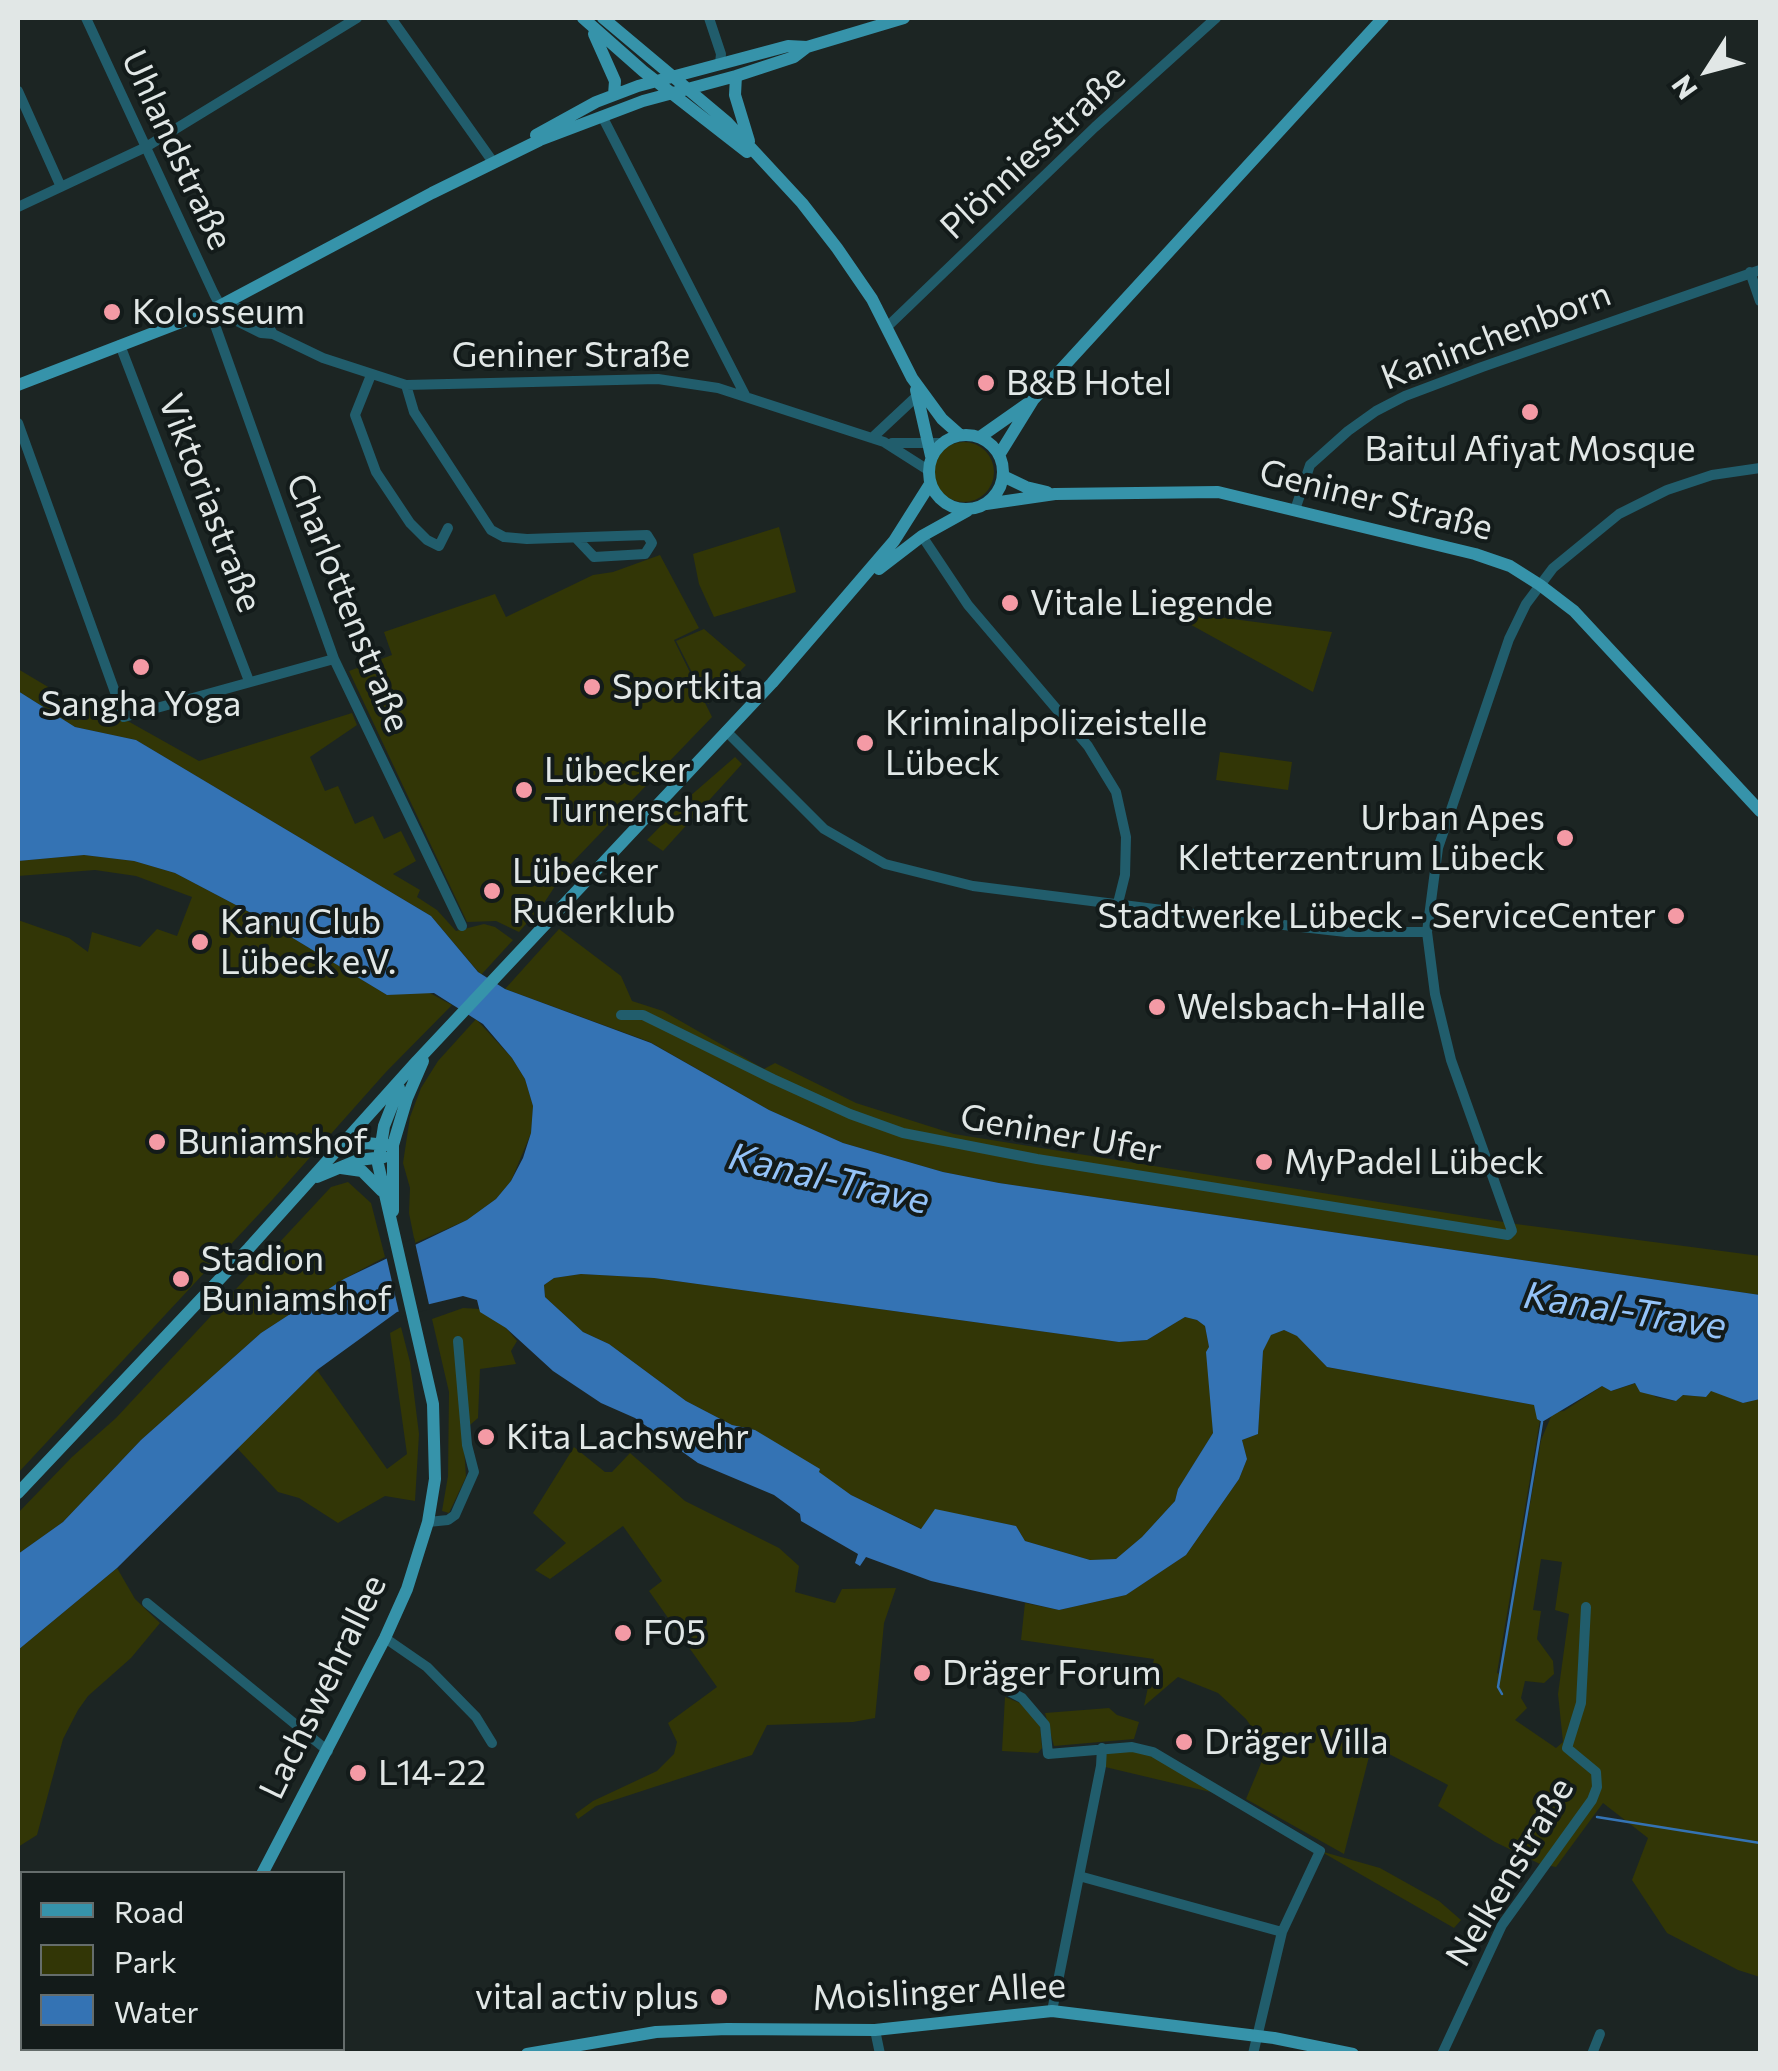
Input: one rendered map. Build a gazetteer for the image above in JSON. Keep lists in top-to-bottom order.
{
  "streets": {
    "main road": ["Geniner Straße", "Lachswehrallee", "Moislinger Allee"],
    "street": [
      "Uhlandstraße",
      "Plönniesstraße",
      "Kaninchenborn",
      "Viktoriastraße",
      "Charlottenstraße",
      "Geniner Ufer",
      "Nelkenstraße"
    ]
  },
  "crossings": [
    ["Uhlandstraße", "Geniner Straße"],
    ["Uhlandstraße", "Charlottenstraße"],
    ["Kaninchenborn", "Geniner Straße"],
    ["Geniner Straße", "Charlottenstraße"]
  ],
  "water": ["Kanal-Trave"],
  "places": [
    "Kolosseum",
    "B&B Hotel",
    "Baitul Afiyat Mosque",
    "Vitale Liegende",
    "Sangha Yoga",
    "Sportkita",
    "Kriminalpolizeistelle Lübeck",
    "Lübecker Turnerschaft",
    "Urban Apes Kletterzentrum Lübeck",
    "Lübecker Ruderklub",
    "Stadtwerke Lübeck - ServiceCenter",
    "Kanu Club Lübeck e.V.",
    "Welsbach-Halle",
    "Buniamshof",
    "MyPadel Lübeck",
    "Stadion Buniamshof",
    "Kita Lachswehr",
    "F05",
    "Dräger Forum",
    "Dräger Villa",
    "L14-22",
    "vital activ plus"
  ],
  "legend": ["Road", "Park", "Water"],
  "north": "bottom left"
}
